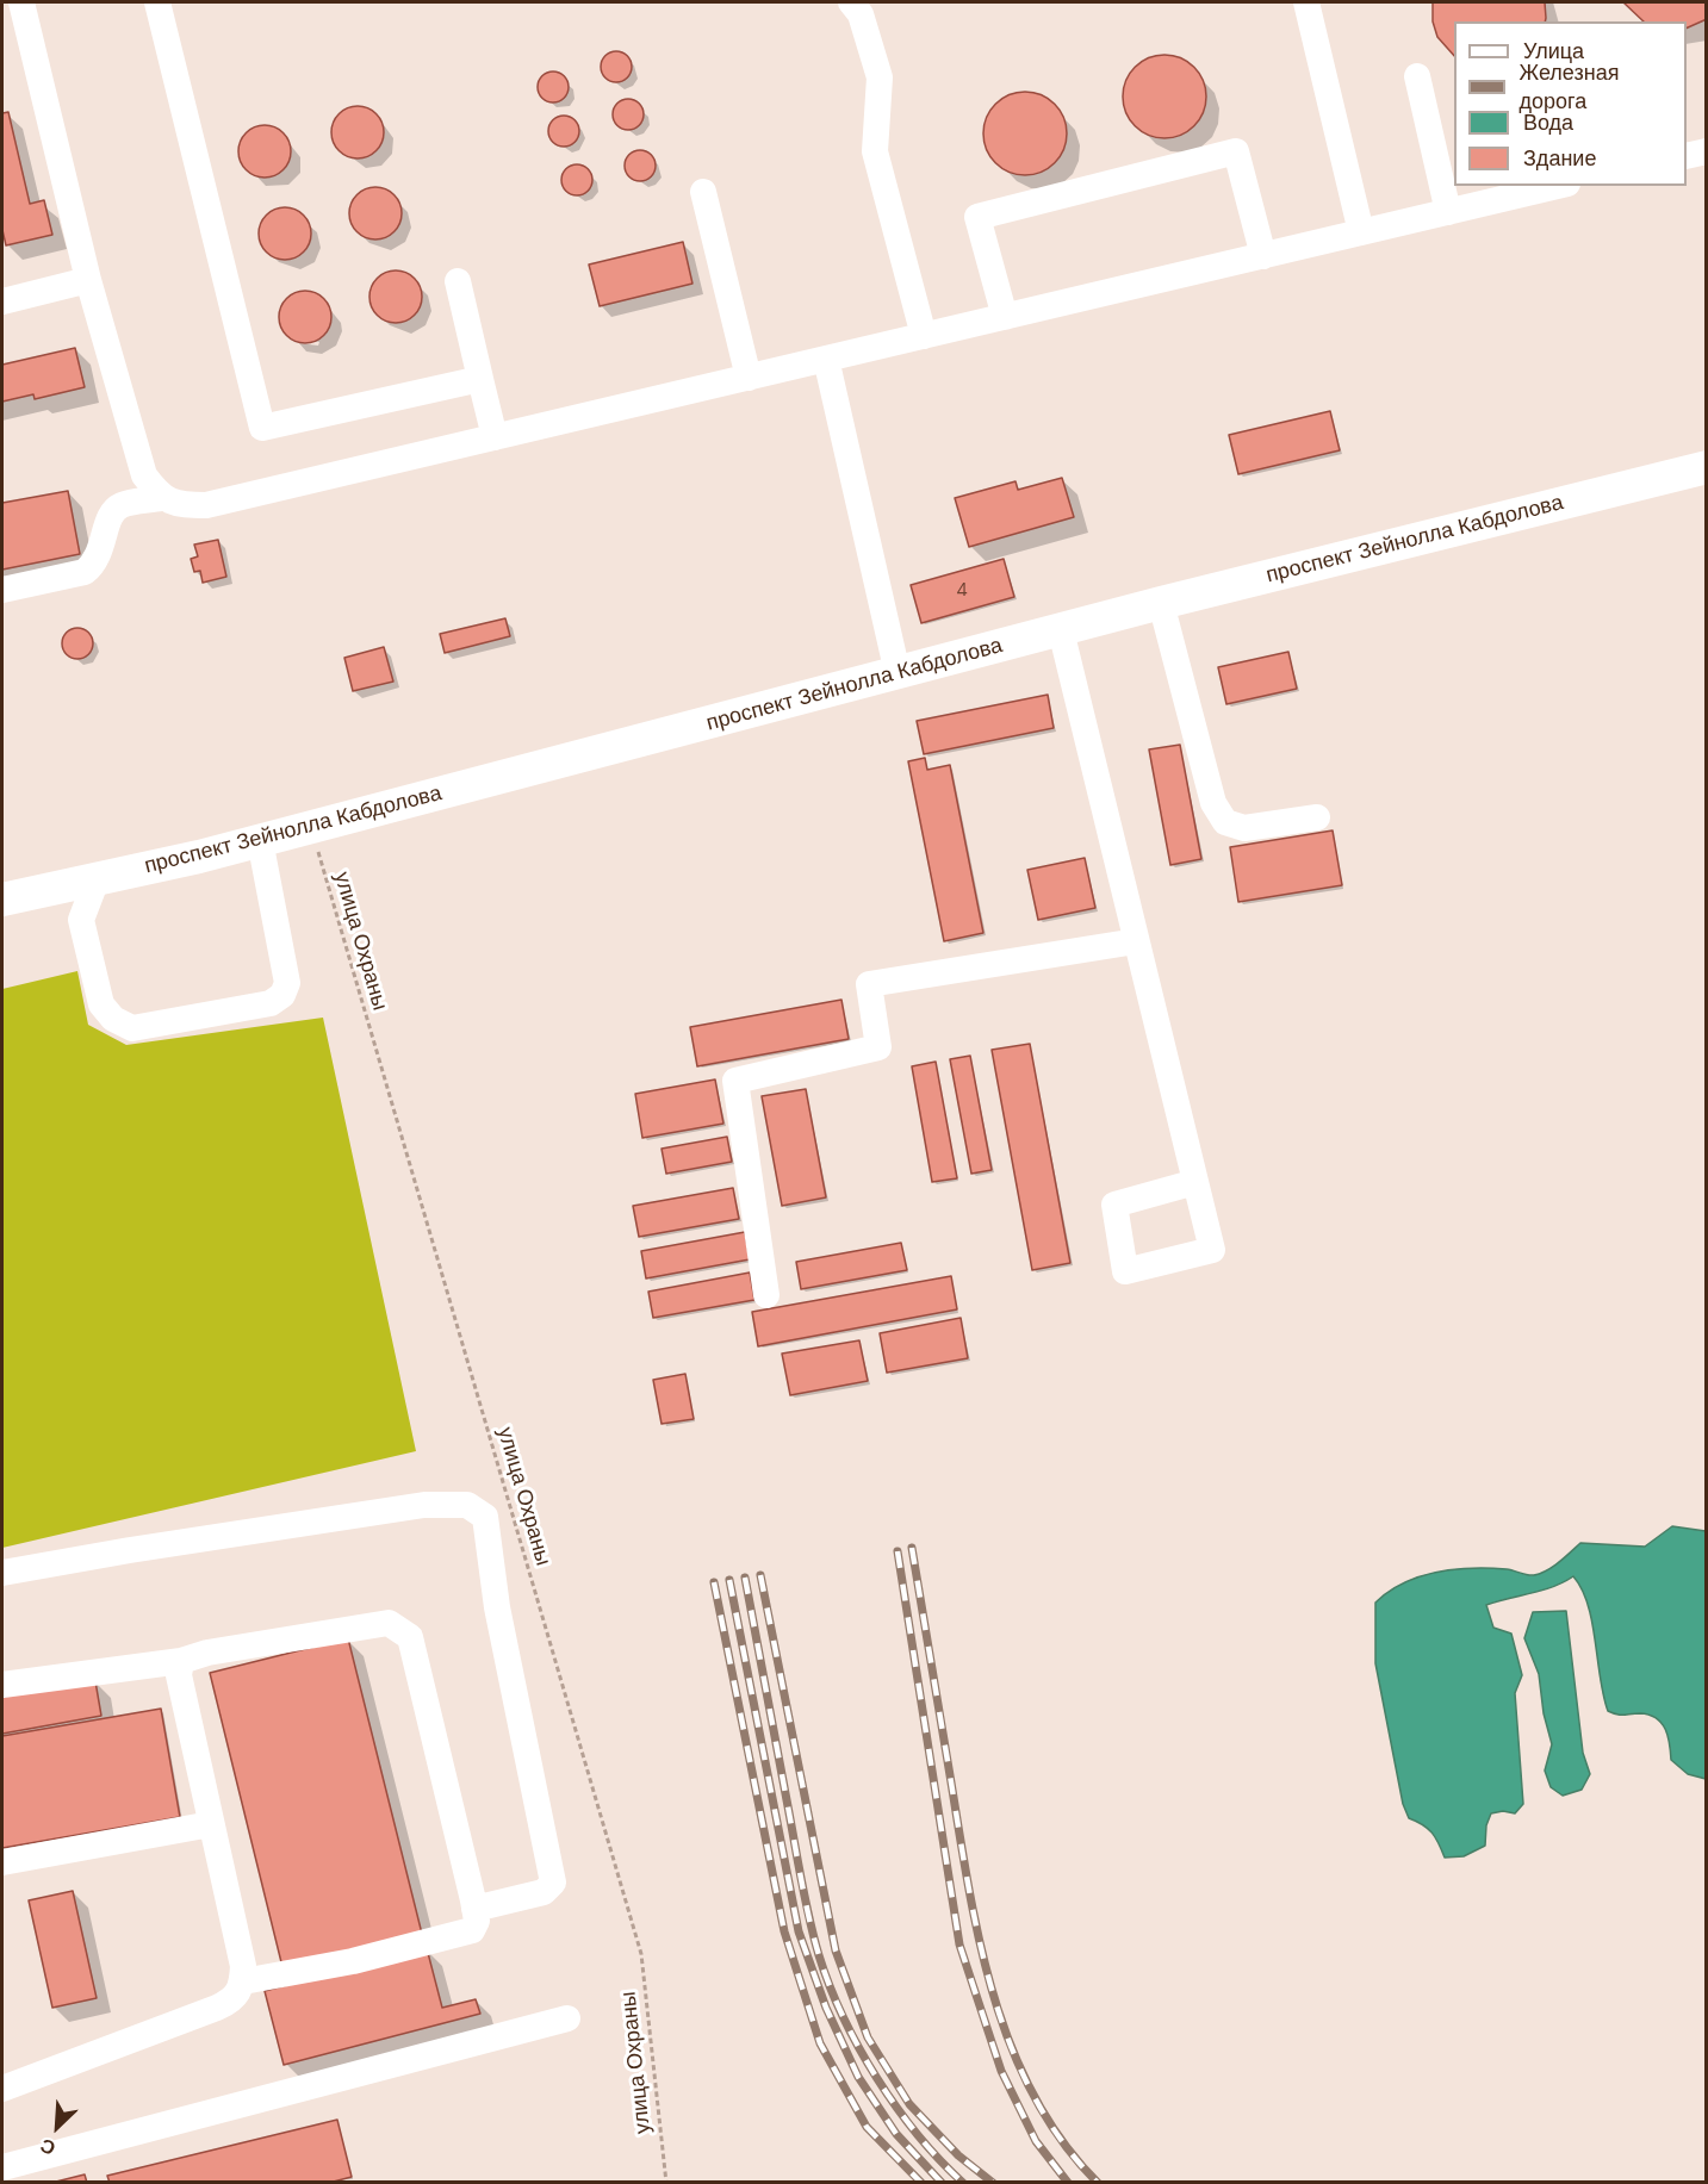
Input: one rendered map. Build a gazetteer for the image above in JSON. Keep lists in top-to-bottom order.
{
  "streets": {
    "main road": ["проспект Зейнолла Кабдолова"],
    "path": ["улица Охраны"]
  },
  "crossings": [
    ["проспект Зейнолла Кабдолова", "улица Охраны"]
  ],
  "house_numbers": ["4"],
  "legend": [
    "Улица",
    "Железная дорога",
    "Вода",
    "Здание"
  ],
  "north": "bottom left"
}
